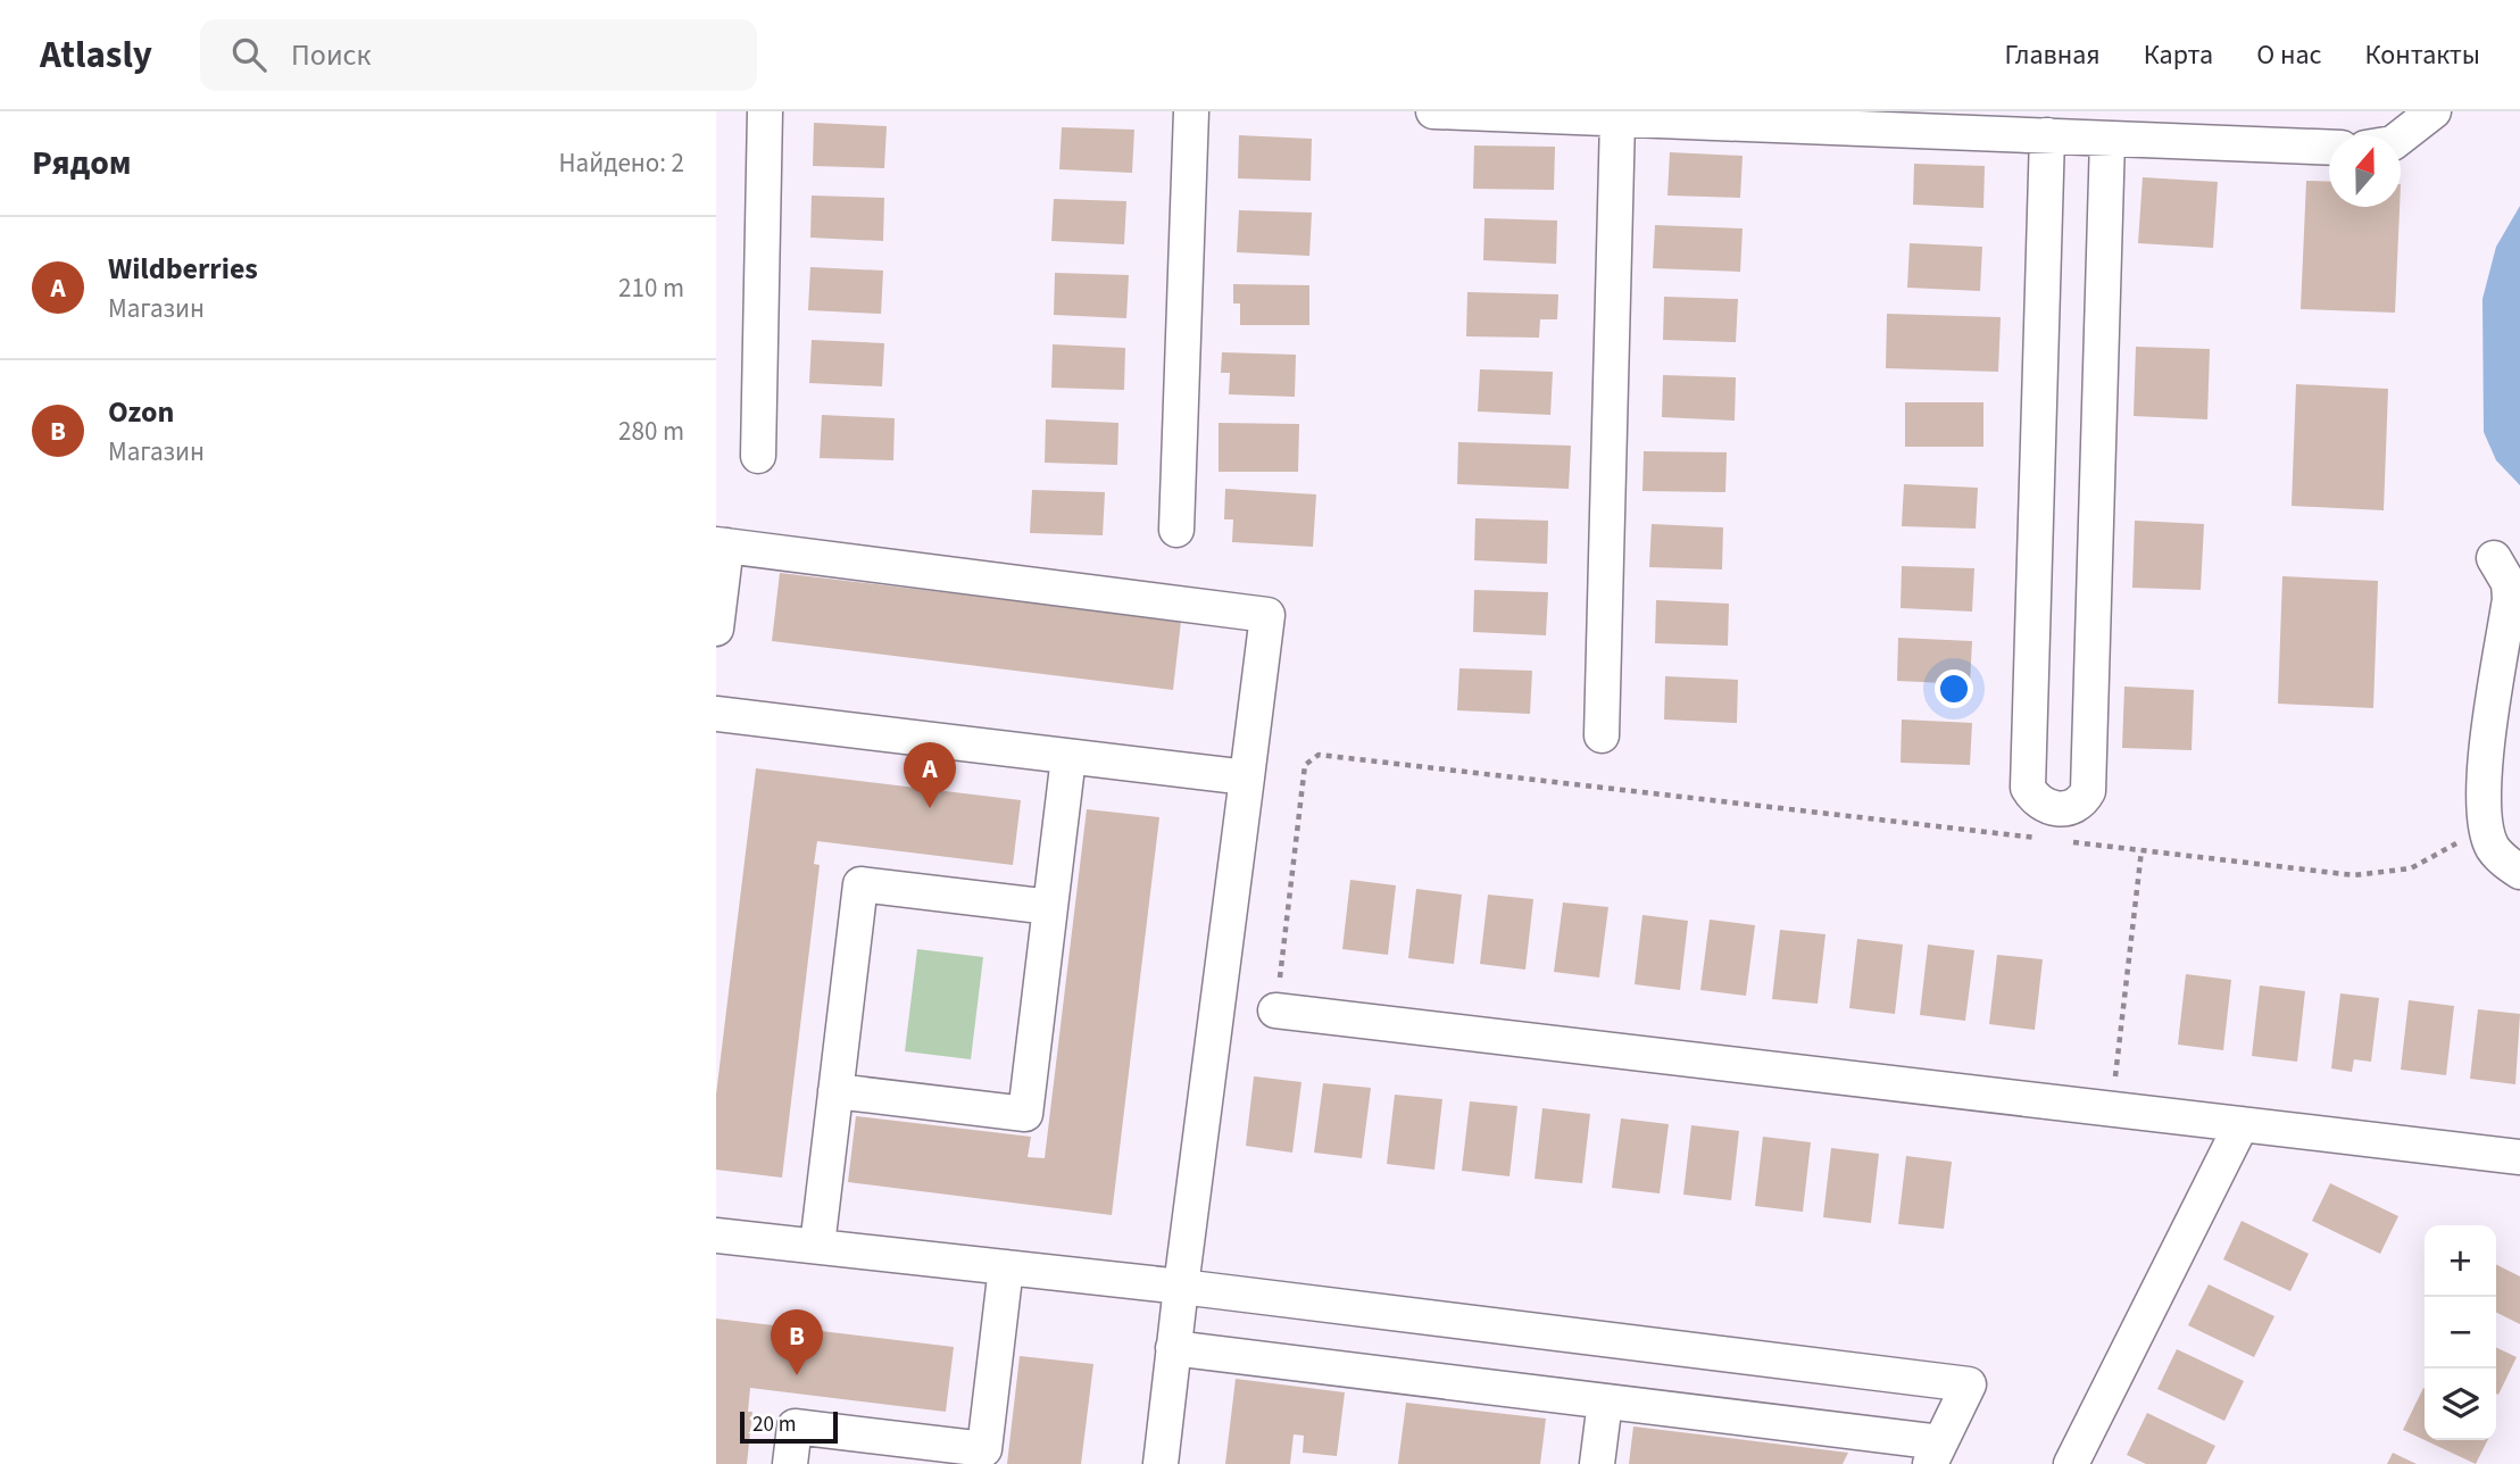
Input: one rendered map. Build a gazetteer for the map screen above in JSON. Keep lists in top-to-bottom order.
{
  "scale_bar": "20 m",
  "north": "top",
  "page": {
    "header": "Atlasly",
    "search": "Поиск",
    "nav": [
      "Главная",
      "Карта",
      "О нас",
      "Контакты"
    ],
    "heading": ["Рядом", "Найдено: 2"],
    "list": [
      {
        "mark": "A",
        "name": "Wildberries",
        "note": "Магазин",
        "value": "210 m"
      },
      {
        "mark": "B",
        "name": "Ozon",
        "note": "Магазин",
        "value": "280 m"
      }
    ],
    "pins": ["A", "B"],
    "map_buttons": ["+", "−"],
    "scale": "20 m"
  }
}
